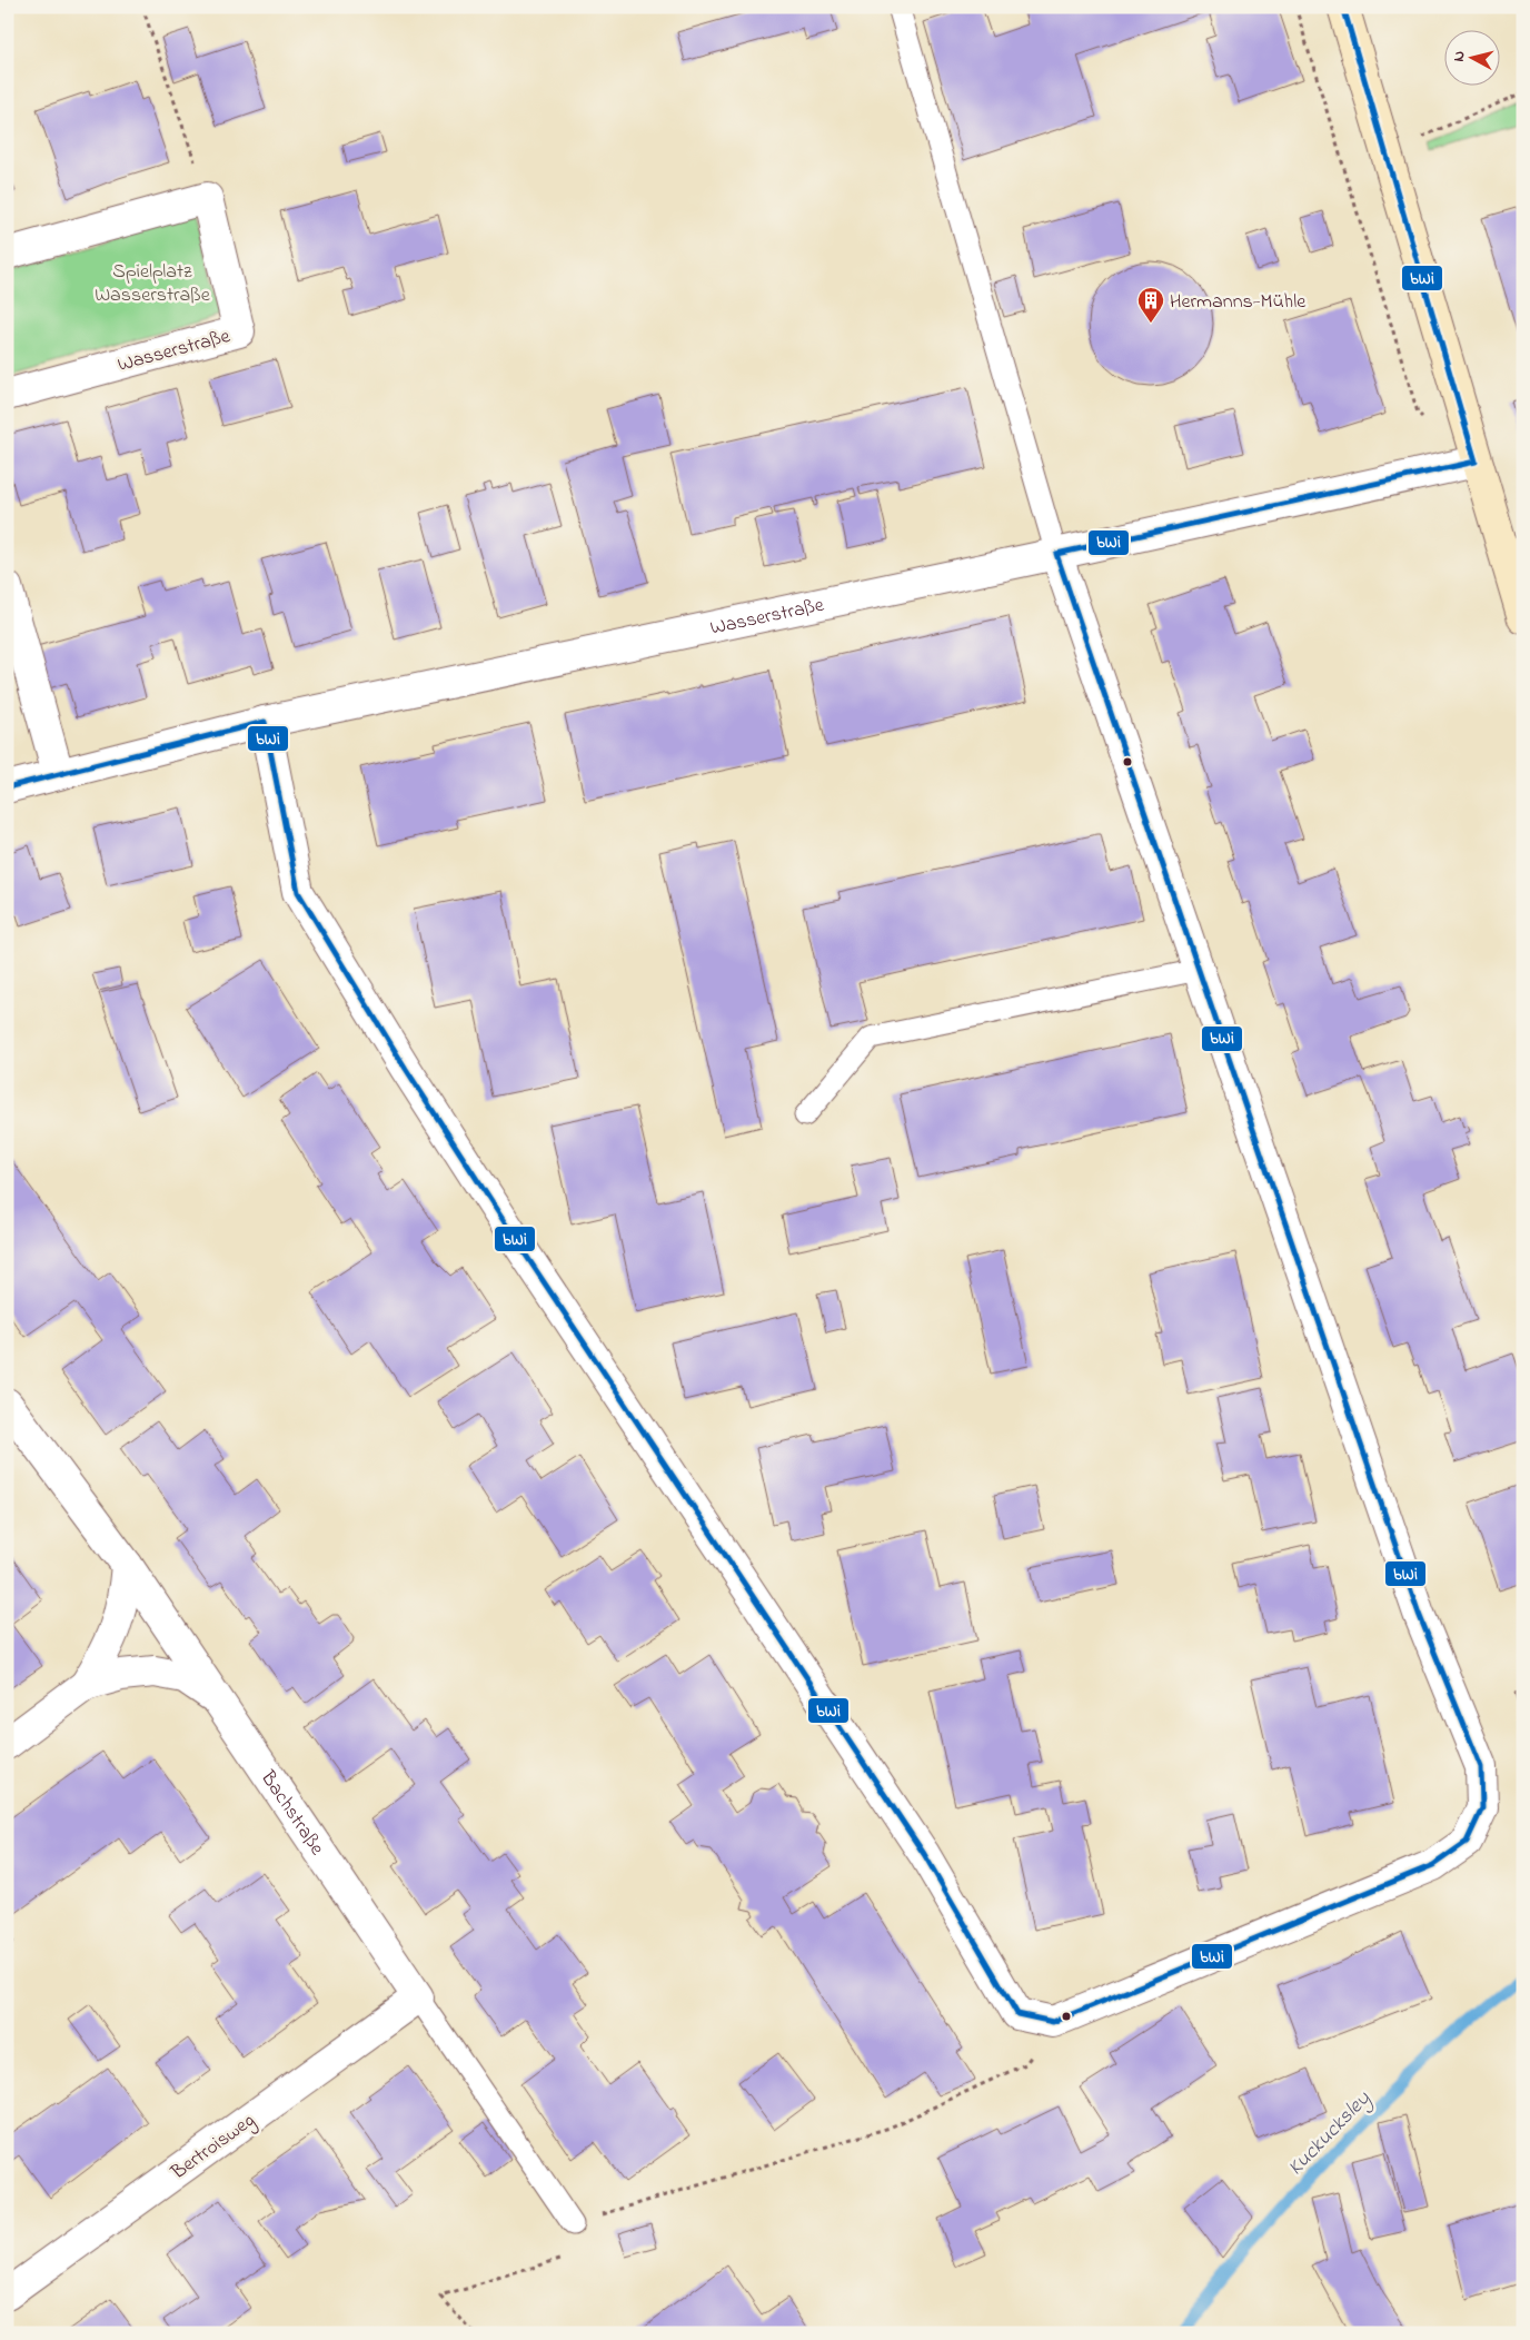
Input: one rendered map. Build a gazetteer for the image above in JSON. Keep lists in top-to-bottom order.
{
  "streets": {
    "street": ["Wasserstraße", "Bachstraße", "Bertroisweg"]
  },
  "crossings": [
    ["Bachstraße", "Bertroisweg"]
  ],
  "water": ["Kuckucksley"],
  "parks": ["Spielplatz Wasserstraße"],
  "places": {
    "building": ["Hermanns-Mühle"]
  },
  "lines": ["transit line bWi"],
  "north": "left"
}
